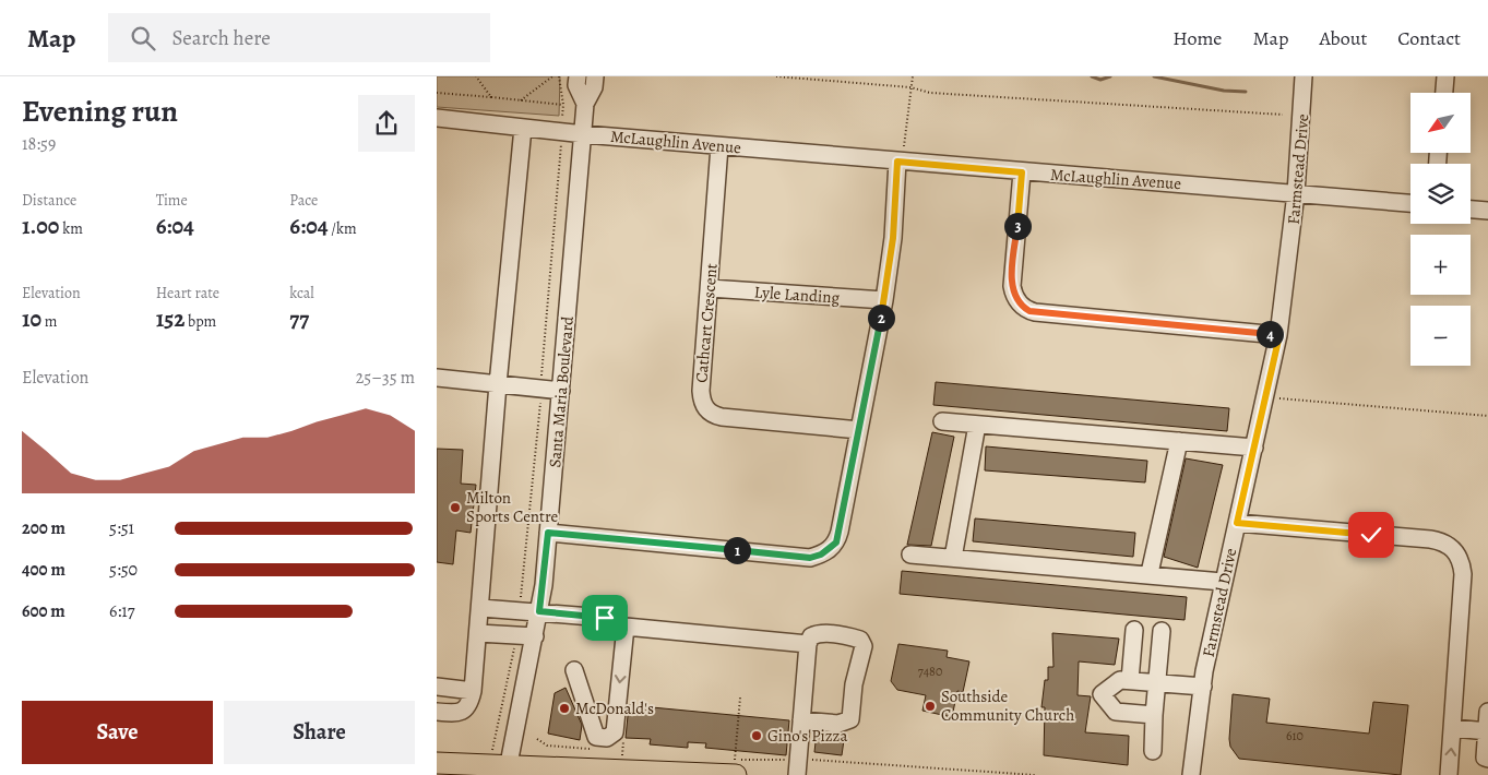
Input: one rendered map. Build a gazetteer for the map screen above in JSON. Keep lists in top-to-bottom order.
{
  "streets": {
    "street": [
      "McLaughlin Avenue",
      "Farmstead Drive",
      "Lyle Landing",
      "Cathcart Crescent",
      "Santa Maria Boulevard"
    ]
  },
  "crossings": [
    ["McLaughlin Avenue", "Farmstead Drive"],
    ["McLaughlin Avenue", "Cathcart Crescent"],
    ["McLaughlin Avenue", "Santa Maria Boulevard"],
    ["Lyle Landing", "Cathcart Crescent"]
  ],
  "places": [
    "Milton Sports Centre",
    "Southside Community Church",
    "McDonald's",
    "Gino's Pizza"
  ],
  "house_numbers": ["7480", "610"],
  "north": "bottom left",
  "page": {
    "header": "Map",
    "search": "Search here",
    "nav": [
      "Home",
      "Map",
      "About",
      "Contact"
    ],
    "heading": ["Evening run", "18:59"],
    "map_buttons": ["+", "−"],
    "stats": [
      ["Distance", "1.00 km"],
      ["Time", "6:04"],
      ["Pace", "6:04 /km"],
      ["Elevation", "10 m"],
      ["Heart rate", "152 bpm"],
      ["kcal", "77"]
    ],
    "pins": [
      "3",
      "2",
      "4",
      "1"
    ],
    "chart": ["Elevation", "25–35 m"],
    "list": [
      {
        "name": "200 m",
        "note": "5:51"
      },
      {
        "name": "400 m",
        "note": "5:50"
      },
      {
        "name": "600 m",
        "note": "6:17"
      }
    ],
    "buttons": ["Save", "Share"]
  }
}
